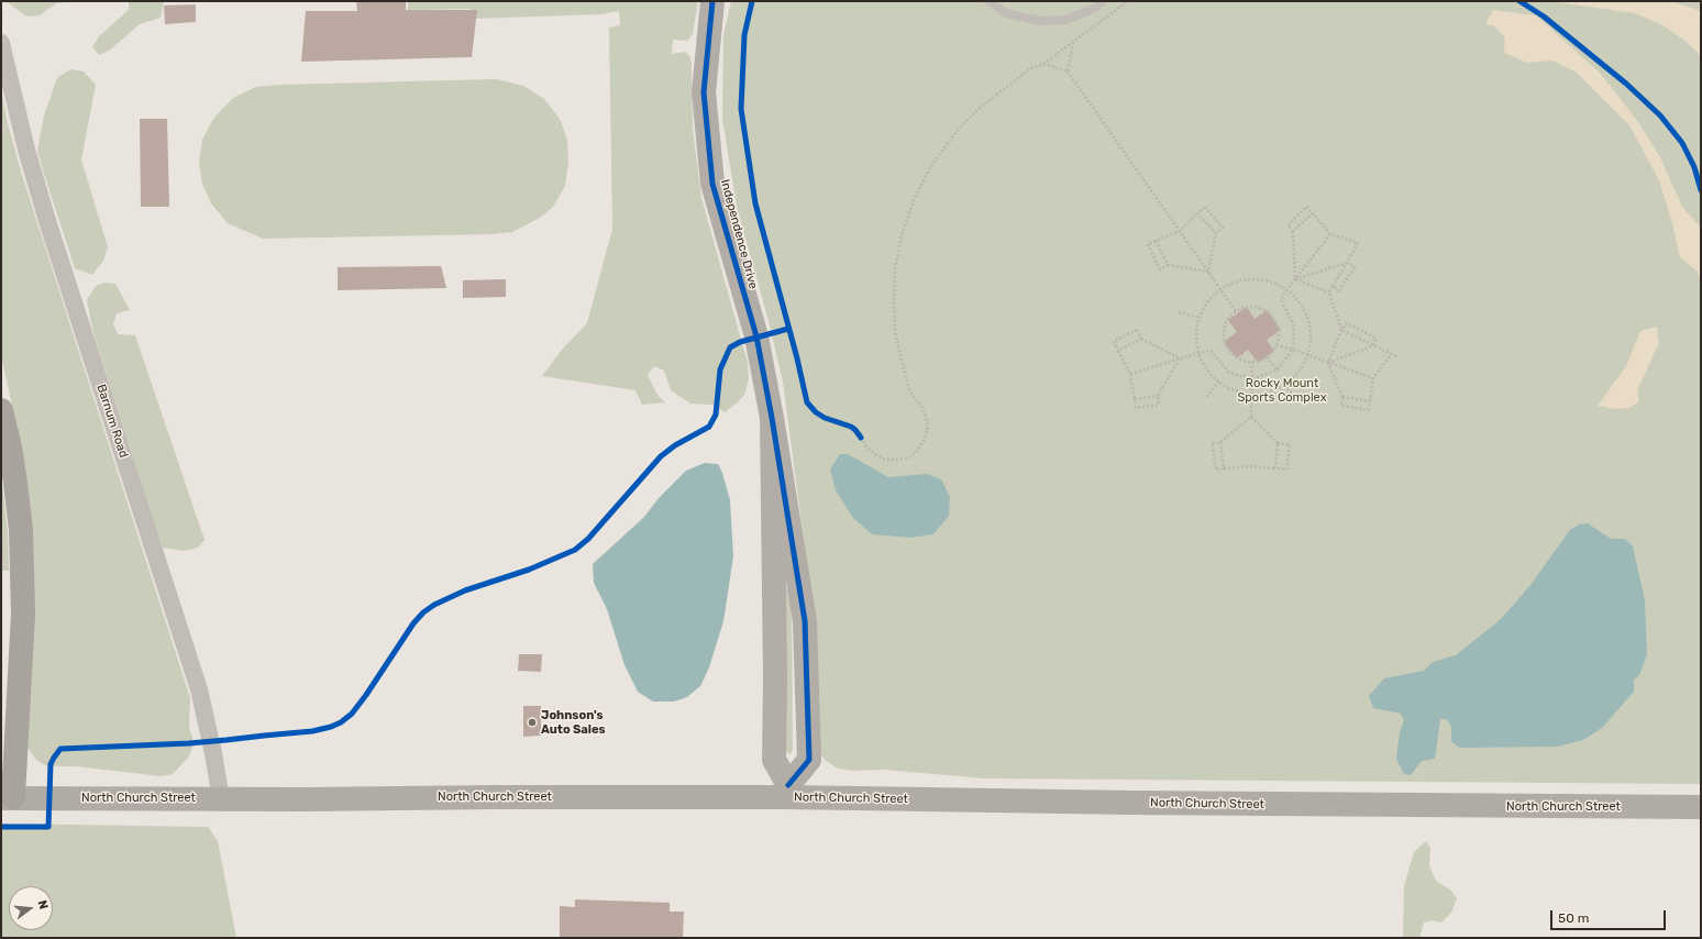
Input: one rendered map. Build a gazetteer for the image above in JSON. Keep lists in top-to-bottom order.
{
  "streets": {
    "main road": ["North Church Street"],
    "street": ["Independence Drive", "Barnum Road"]
  },
  "crossings": [
    ["Barnum Road", "North Church Street"]
  ],
  "parks": ["Rocky Mount Sports Complex"],
  "places": ["Johnson's Auto Sales"],
  "scale_bar": "50 m",
  "north": "right"
}
